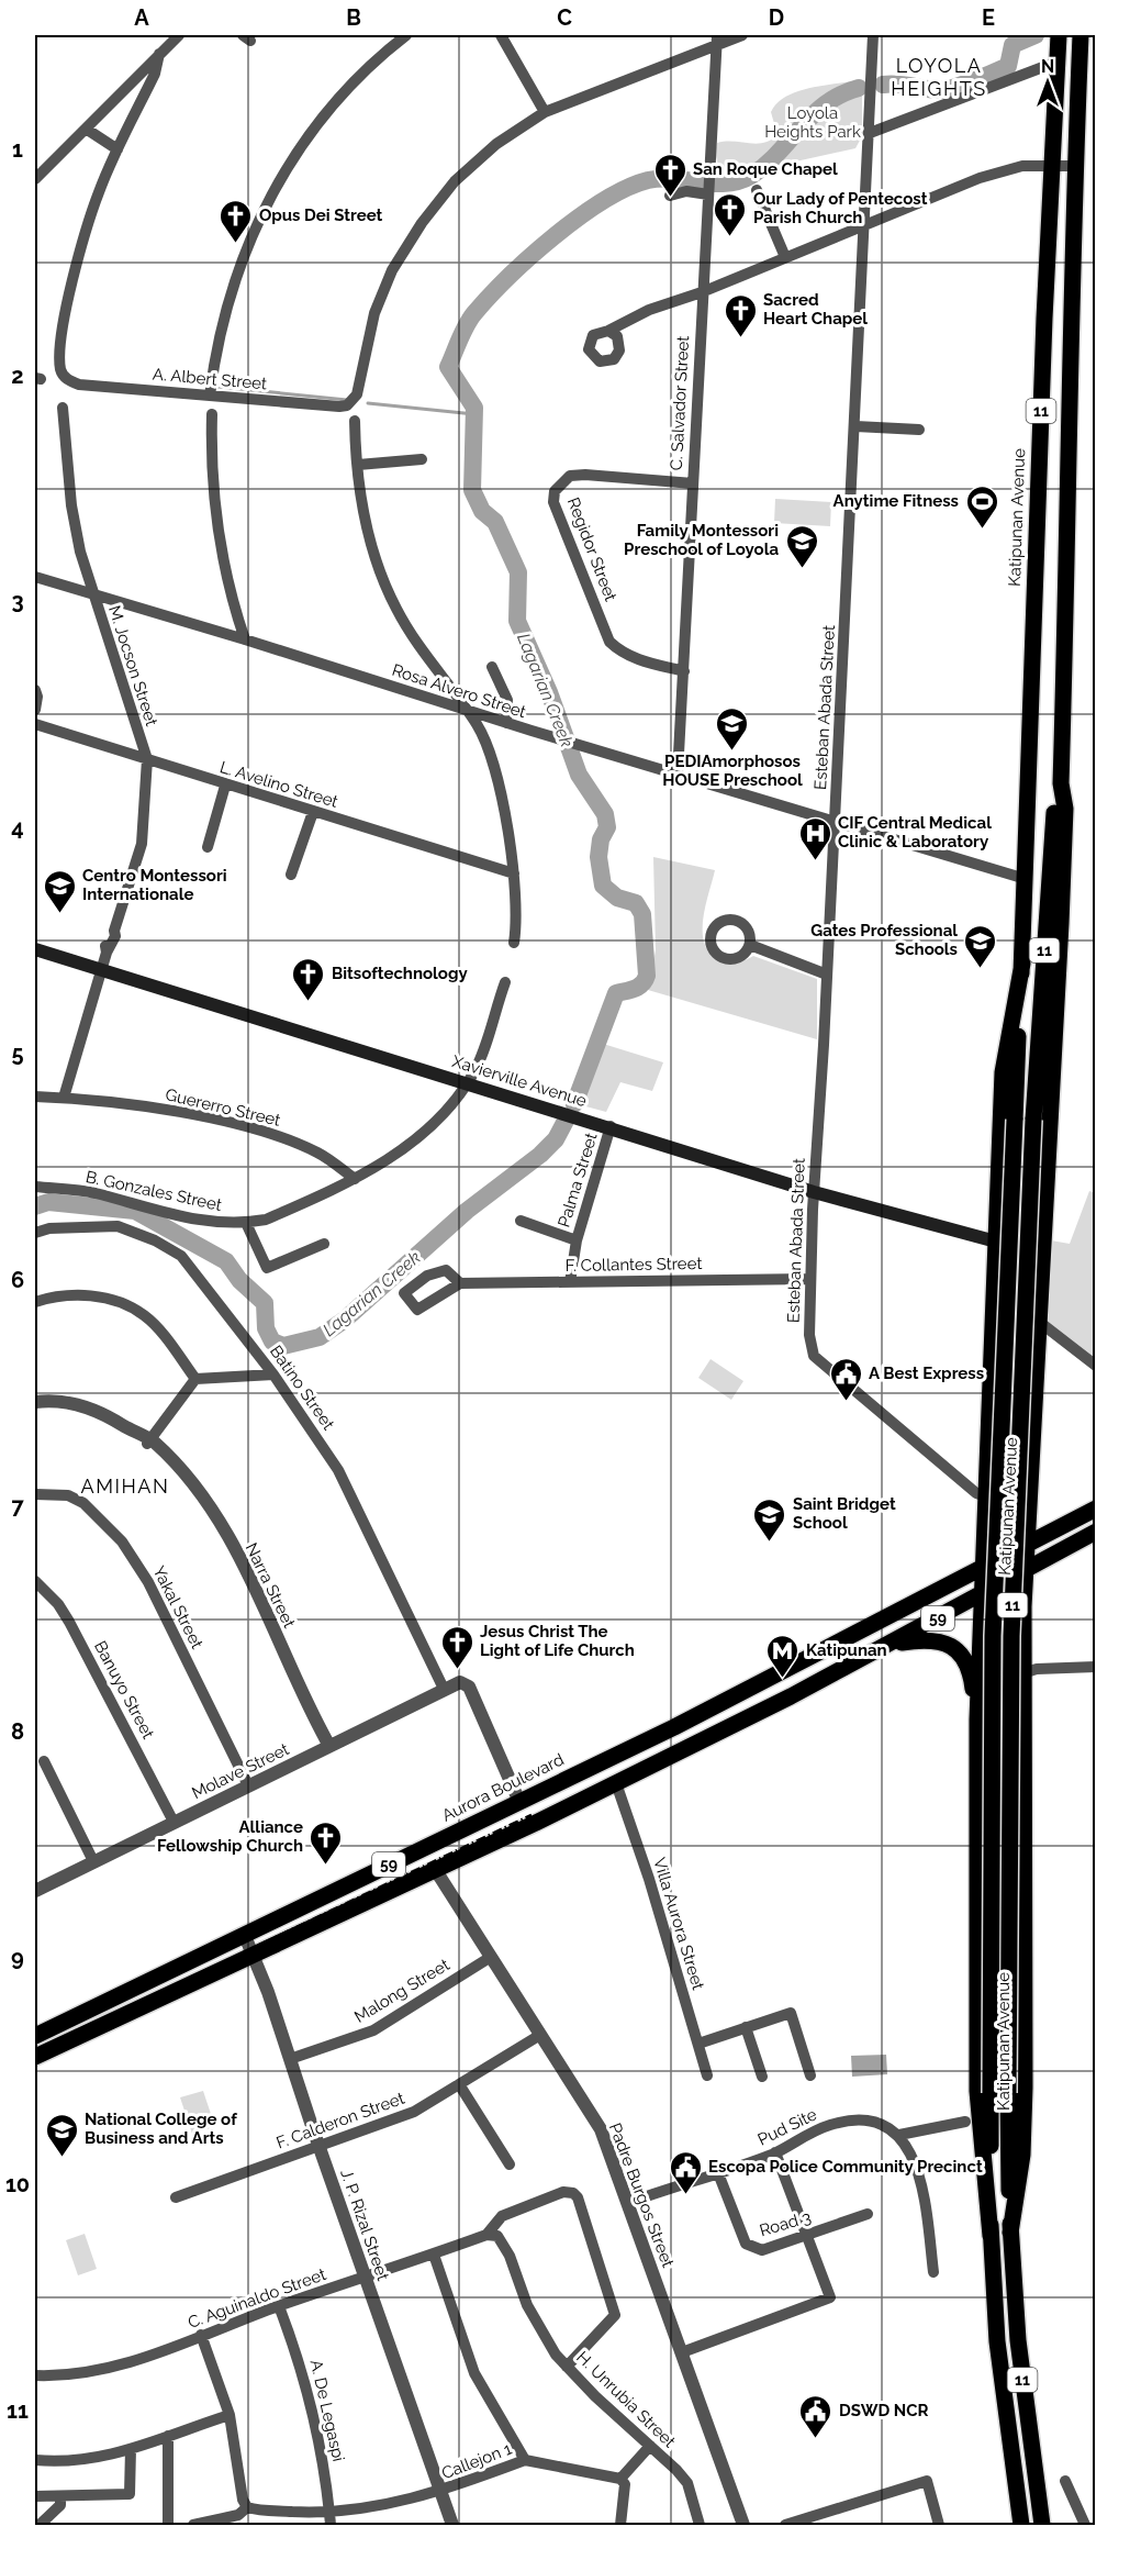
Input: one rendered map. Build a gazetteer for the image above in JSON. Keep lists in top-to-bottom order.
{
  "streets": {
    "main road": [
      "11",
      "Katipunan Avenue",
      "Xavierville Avenue",
      "59",
      "Aurora Boulevard"
    ],
    "street": [
      "A. Albert Street",
      "C. Salvador Street",
      "Regidor Street",
      "M. Jocson Street",
      "Rosa Alvero Street",
      "Esteban Abada Street",
      "L. Avelino Street",
      "Guererro Street",
      "Palma Street",
      "B. Gonzales Street",
      "F. Collantes Street",
      "Batino Street",
      "Narra Street",
      "Yakal Street",
      "Banuyo Street",
      "Molave Street",
      "Villa Aurora Street",
      "Malong Street",
      "F. Calderon Street",
      "Pud Site",
      "Padre Burgos Street",
      "Road 3",
      "J. P. Rizal Street",
      "C. Aguinaldo Street",
      "H. Unrubia Street",
      "A. De Legaspi",
      "Callejon 1"
    ]
  },
  "crossings": [
    ["C. Salvador Street", "Regidor Street"],
    ["C. Salvador Street", "Rosa Alvero Street"],
    ["Katipunan Avenue", "Rosa Alvero Street"],
    ["Katipunan Avenue", "Esteban Abada Street"],
    ["Katipunan Avenue", "Xavierville Avenue"],
    ["Katipunan Avenue", "59"],
    ["Katipunan Avenue", "Aurora Boulevard"],
    ["M. Jocson Street", "Rosa Alvero Street"],
    ["M. Jocson Street", "L. Avelino Street"],
    ["M. Jocson Street", "Xavierville Avenue"],
    ["M. Jocson Street", "Guererro Street"],
    ["Rosa Alvero Street", "Esteban Abada Street"],
    ["Esteban Abada Street", "Xavierville Avenue"],
    ["Esteban Abada Street", "F. Collantes Street"],
    ["Xavierville Avenue", "Palma Street"],
    ["Xavierville Avenue", "B. Gonzales Street"],
    ["Guererro Street", "B. Gonzales Street"],
    ["Palma Street", "F. Collantes Street"],
    ["Batino Street", "Molave Street"],
    ["Narra Street", "Molave Street"],
    ["Yakal Street", "Molave Street"],
    ["59", "Aurora Boulevard"],
    ["59", "Villa Aurora Street"],
    ["59", "Padre Burgos Street"],
    ["59", "J. P. Rizal Street"],
    ["Banuyo Street", "Molave Street"],
    ["Molave Street", "Aurora Boulevard"],
    ["Aurora Boulevard", "J. P. Rizal Street"],
    ["Malong Street", "Padre Burgos Street"],
    ["Malong Street", "J. P. Rizal Street"],
    ["F. Calderon Street", "Padre Burgos Street"],
    ["F. Calderon Street", "J. P. Rizal Street"],
    ["Pud Site", "Padre Burgos Street"],
    ["Pud Site", "Road 3"],
    ["J. P. Rizal Street", "C. Aguinaldo Street"],
    ["J. P. Rizal Street", "Callejon 1"],
    ["C. Aguinaldo Street", "H. Unrubia Street"],
    ["C. Aguinaldo Street", "A. De Legaspi"],
    ["A. De Legaspi", "Callejon 1"]
  ],
  "districts": ["LOYOLA HEIGHTS", "AMIHAN"],
  "water": ["Lagarian Creek"],
  "parks": ["Loyola Heights Park"],
  "places": {
    "church": [
      "San Roque Chapel",
      "Our Lady of Pentecost Parish Church",
      "Opus Dei Street",
      "Sacred Heart Chapel",
      "Bitsoftechnology",
      "Jesus Christ The Light of Life Church",
      "Alliance Fellowship Church"
    ],
    "sports": ["Anytime Fitness"],
    "school or university": [
      "Family Montessori Preschool of Loyola",
      "PEDIAmorphosos HOUSE Preschool",
      "Centro Montessori Internationale",
      "Gates Professional Schools",
      "Saint Bridget School",
      "National College of Business and Arts"
    ],
    "hospital": ["CIF Central Medical Clinic & Laboratory"],
    "public building": ["A Best Express", "Escopa Police Community Precinct", "DSWD NCR"],
    "metro station": ["Katipunan"]
  },
  "north": "top",
  "grid": {
    "columns": [
      "A",
      "B",
      "C",
      "D",
      "E"
    ],
    "rows": [
      "1",
      "2",
      "3",
      "4",
      "5",
      "6",
      "7",
      "8",
      "9",
      "10",
      "11"
    ]
  }
}
